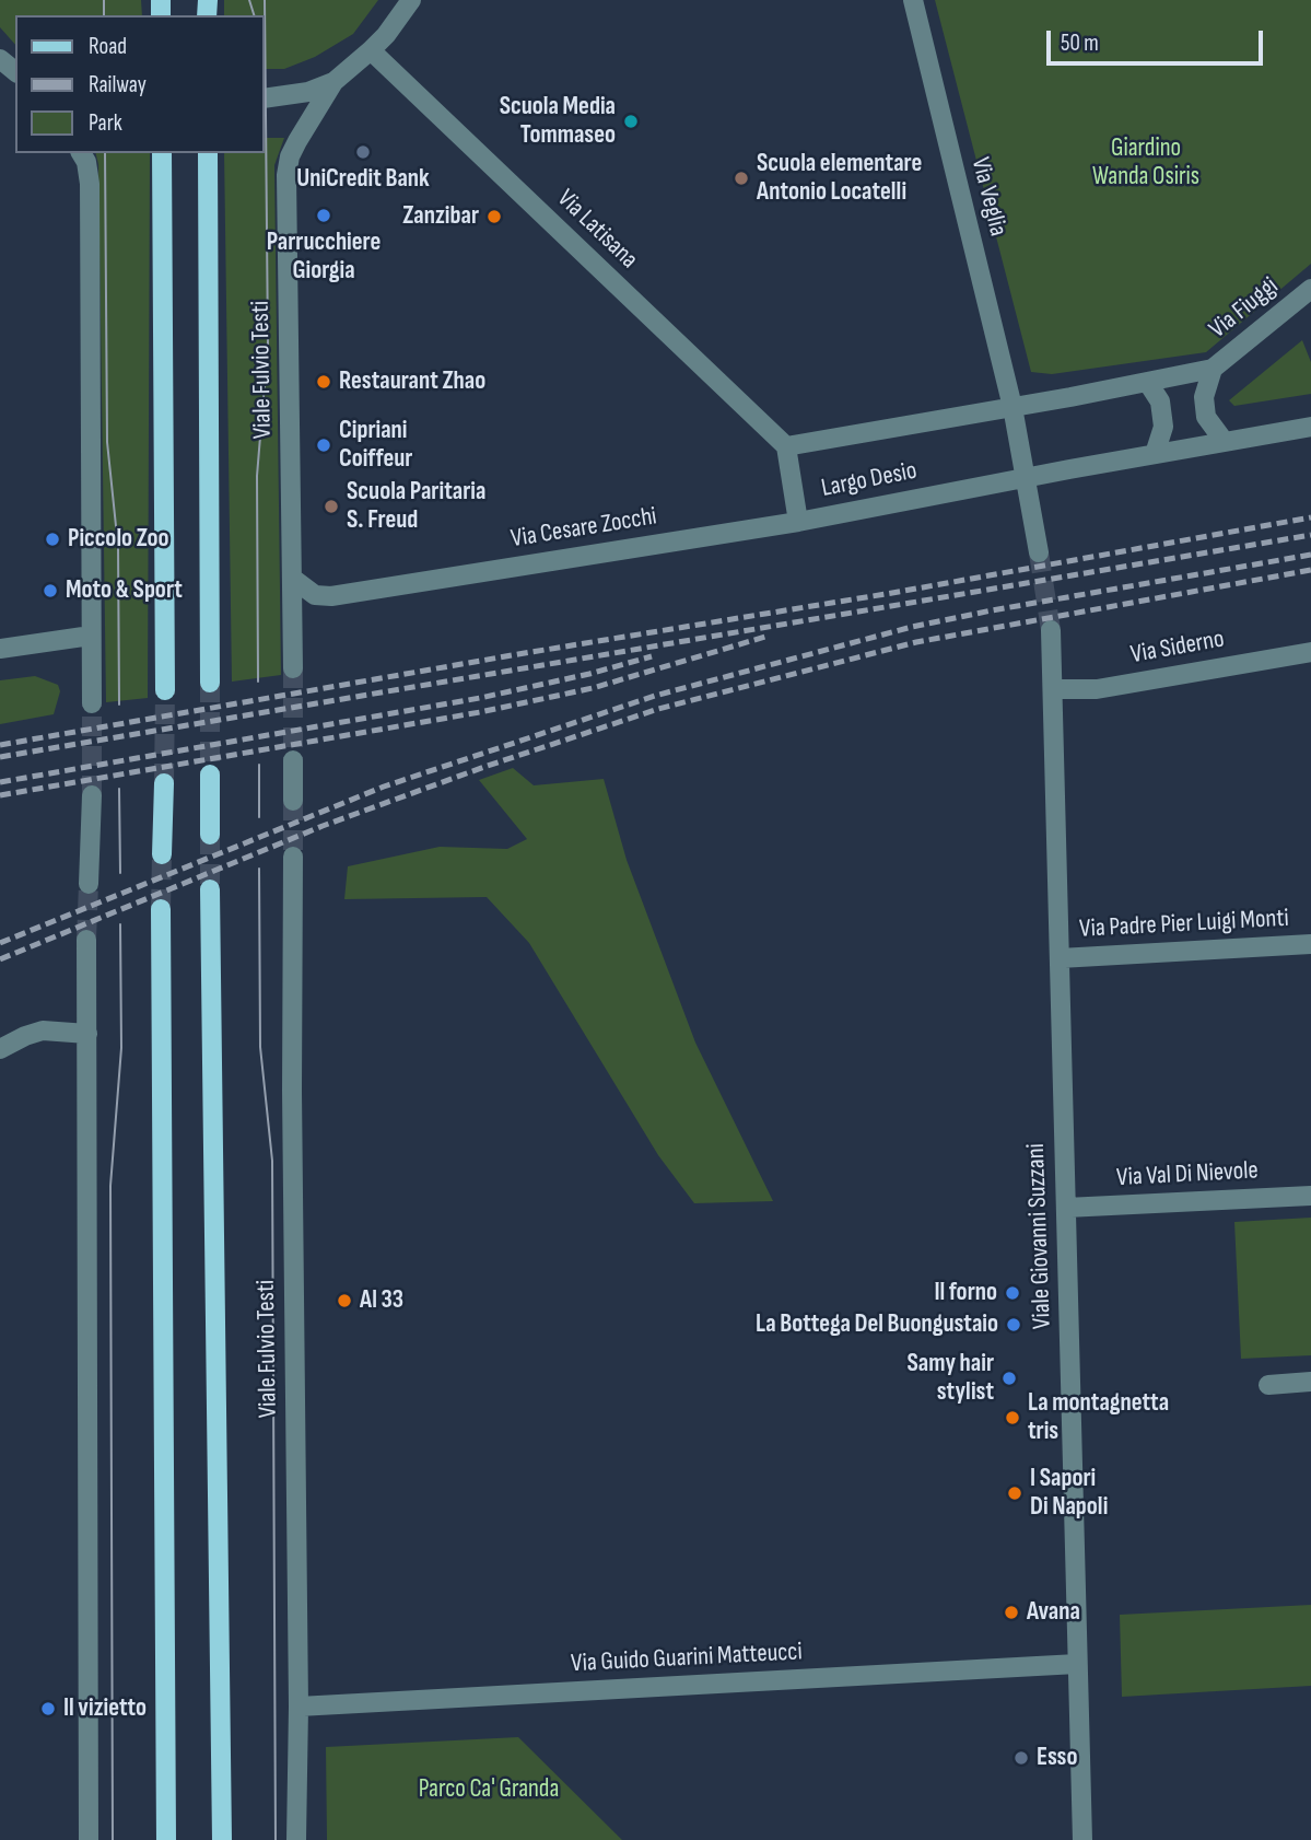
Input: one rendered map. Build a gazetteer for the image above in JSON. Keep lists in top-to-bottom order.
{
  "streets": {
    "main road": ["Viale Fulvio Testi"],
    "street": [
      "Via Veglia",
      "Via Latisana",
      "Via Fiuggi",
      "Largo Desio",
      "Via Cesare Zocchi",
      "Via Siderno",
      "Via Padre Pier Luigi Monti",
      "Via Val Di Nievole",
      "Viale Giovanni Suzzani",
      "Via Guido Guarini Matteucci"
    ]
  },
  "crossings": [
    ["Via Veglia", "Largo Desio"],
    ["Via Latisana", "Largo Desio"],
    ["Via Fiuggi", "Largo Desio"],
    ["Viale Fulvio Testi", "Via Cesare Zocchi"],
    ["Viale Fulvio Testi", "Via Guido Guarini Matteucci"],
    ["Largo Desio", "Via Cesare Zocchi"],
    ["Via Siderno", "Viale Giovanni Suzzani"],
    ["Via Padre Pier Luigi Monti", "Viale Giovanni Suzzani"],
    ["Via Val Di Nievole", "Viale Giovanni Suzzani"],
    ["Viale Giovanni Suzzani", "Via Guido Guarini Matteucci"]
  ],
  "parks": ["Giardino Wanda Osiris", "Parco Ca' Granda"],
  "places": [
    "Scuola Media Tommaseo",
    "UniCredit Bank",
    "Scuola elementare Antonio Locatelli",
    "Parrucchiere Giorgia",
    "Zanzibar",
    "Restaurant Zhao",
    "Cipriani Coiffeur",
    "Scuola Paritaria S. Freud",
    "Piccolo Zoo",
    "Moto & Sport",
    "Il forno",
    "Al 33",
    "La Bottega Del Buongustaio",
    "Samy hair stylist",
    "La montagnetta tris",
    "I Sapori Di Napoli",
    "Avana",
    "Il vizietto",
    "Esso"
  ],
  "legend": ["Road", "Railway", "Park"],
  "scale_bar": "50 m"
}
